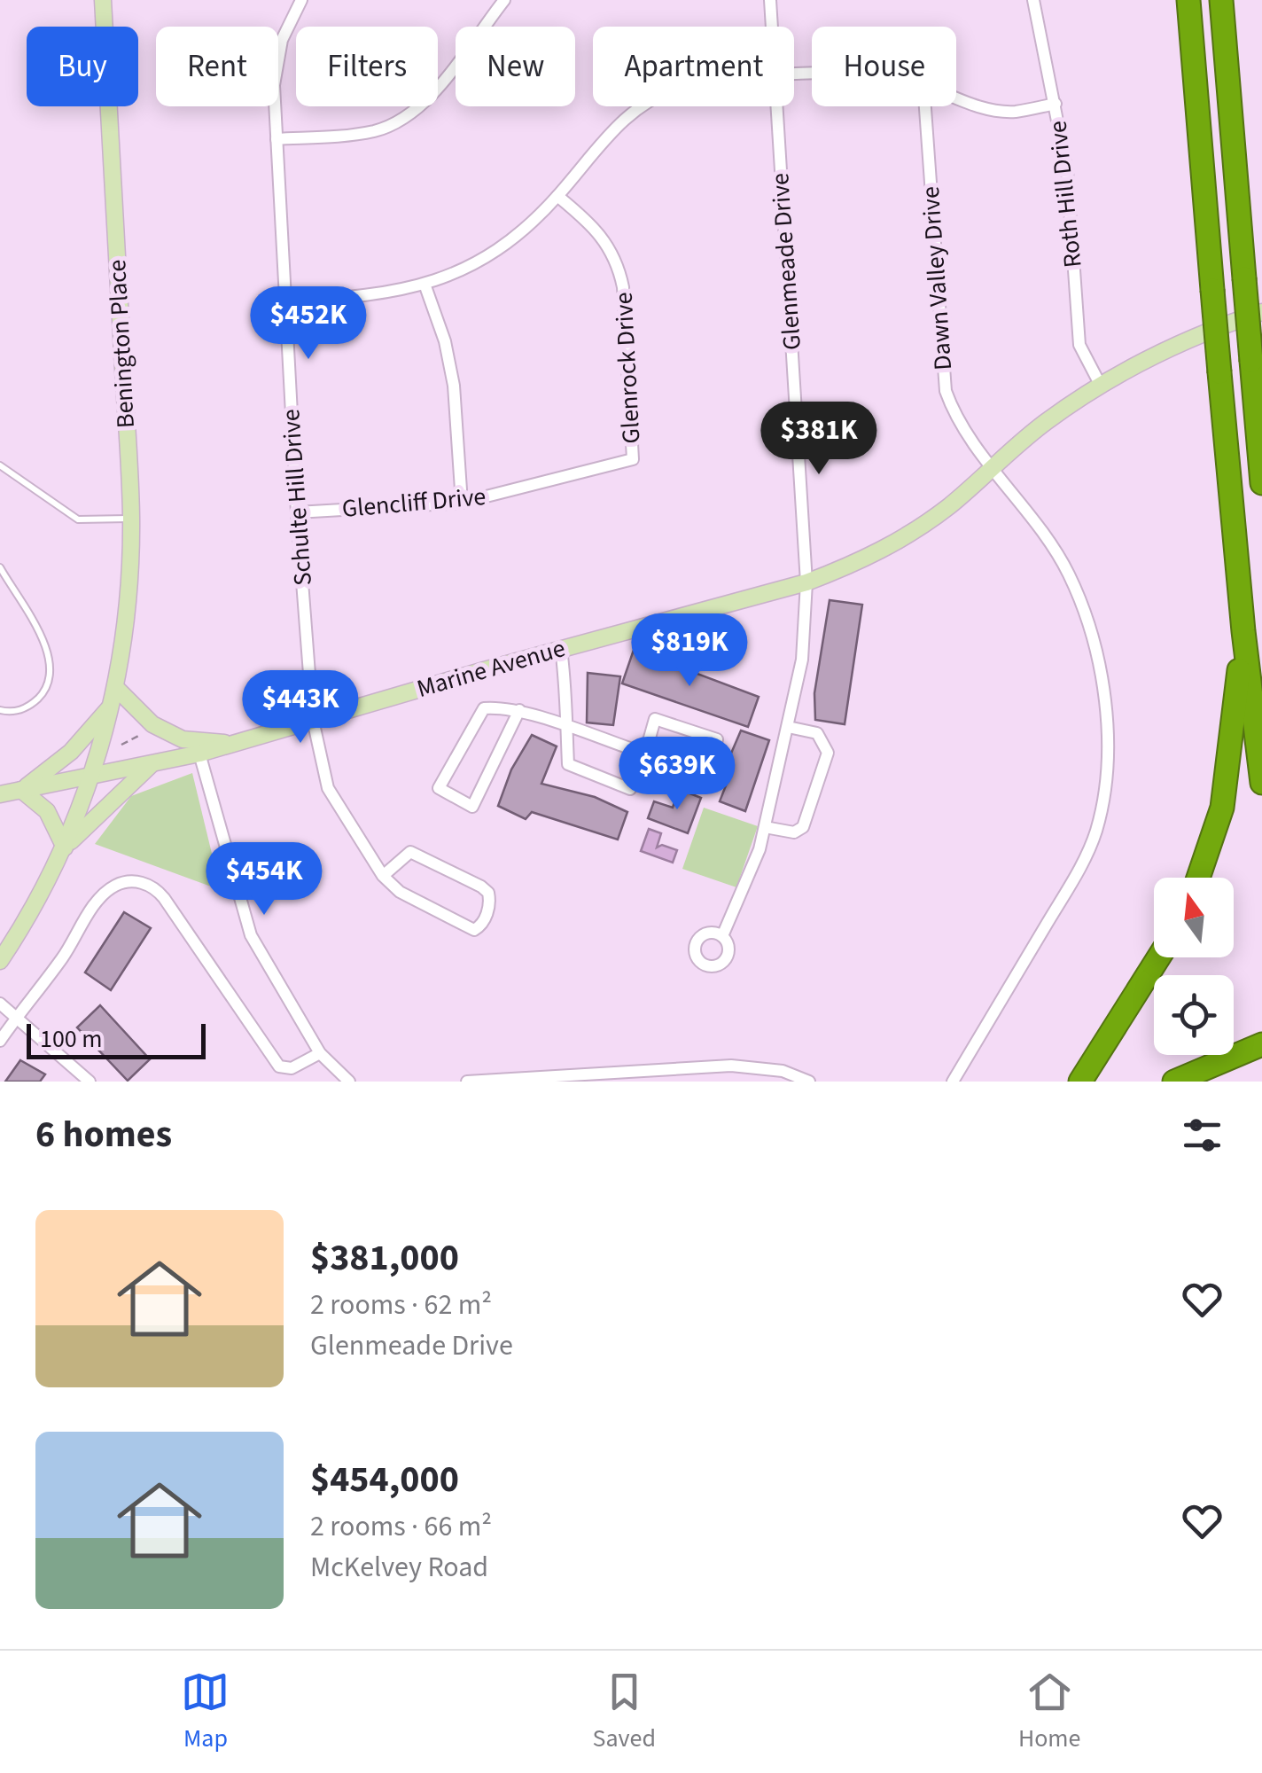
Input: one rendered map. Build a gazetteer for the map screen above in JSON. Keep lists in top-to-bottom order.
{
  "streets": {
    "main road": ["Benington Place", "Marine Avenue"],
    "street": [
      "Roth Hill Drive",
      "Glenmeade Drive",
      "Dawn Valley Drive",
      "Glenrock Drive",
      "Schulte Hill Drive",
      "Glencliff Drive"
    ]
  },
  "crossings": [
    ["Roth Hill Drive", "Marine Avenue"],
    ["Glenmeade Drive", "Marine Avenue"],
    ["Dawn Valley Drive", "Marine Avenue"],
    ["Benington Place", "Marine Avenue"],
    ["Glenrock Drive", "Glencliff Drive"],
    ["Schulte Hill Drive", "Glencliff Drive"],
    ["Schulte Hill Drive", "Marine Avenue"]
  ],
  "scale_bar": "100 m",
  "north": "top",
  "page": {
    "chip": [
      "Buy",
      "Rent",
      "Filters",
      "New",
      "Apartment",
      "House"
    ],
    "price": [
      "$452K",
      "$381K",
      "$819K",
      "$443K",
      "$639K",
      "$454K"
    ],
    "scale": "100 m",
    "heading": "6 homes",
    "list": [
      {
        "name": "$381,000",
        "note": "2 rooms · 62 m² · Glenmeade Drive"
      },
      {
        "name": "$454,000",
        "note": "2 rooms · 66 m² · McKelvey Road"
      }
    ],
    "tabs": ["Map", "Saved", "Home"]
  }
}
